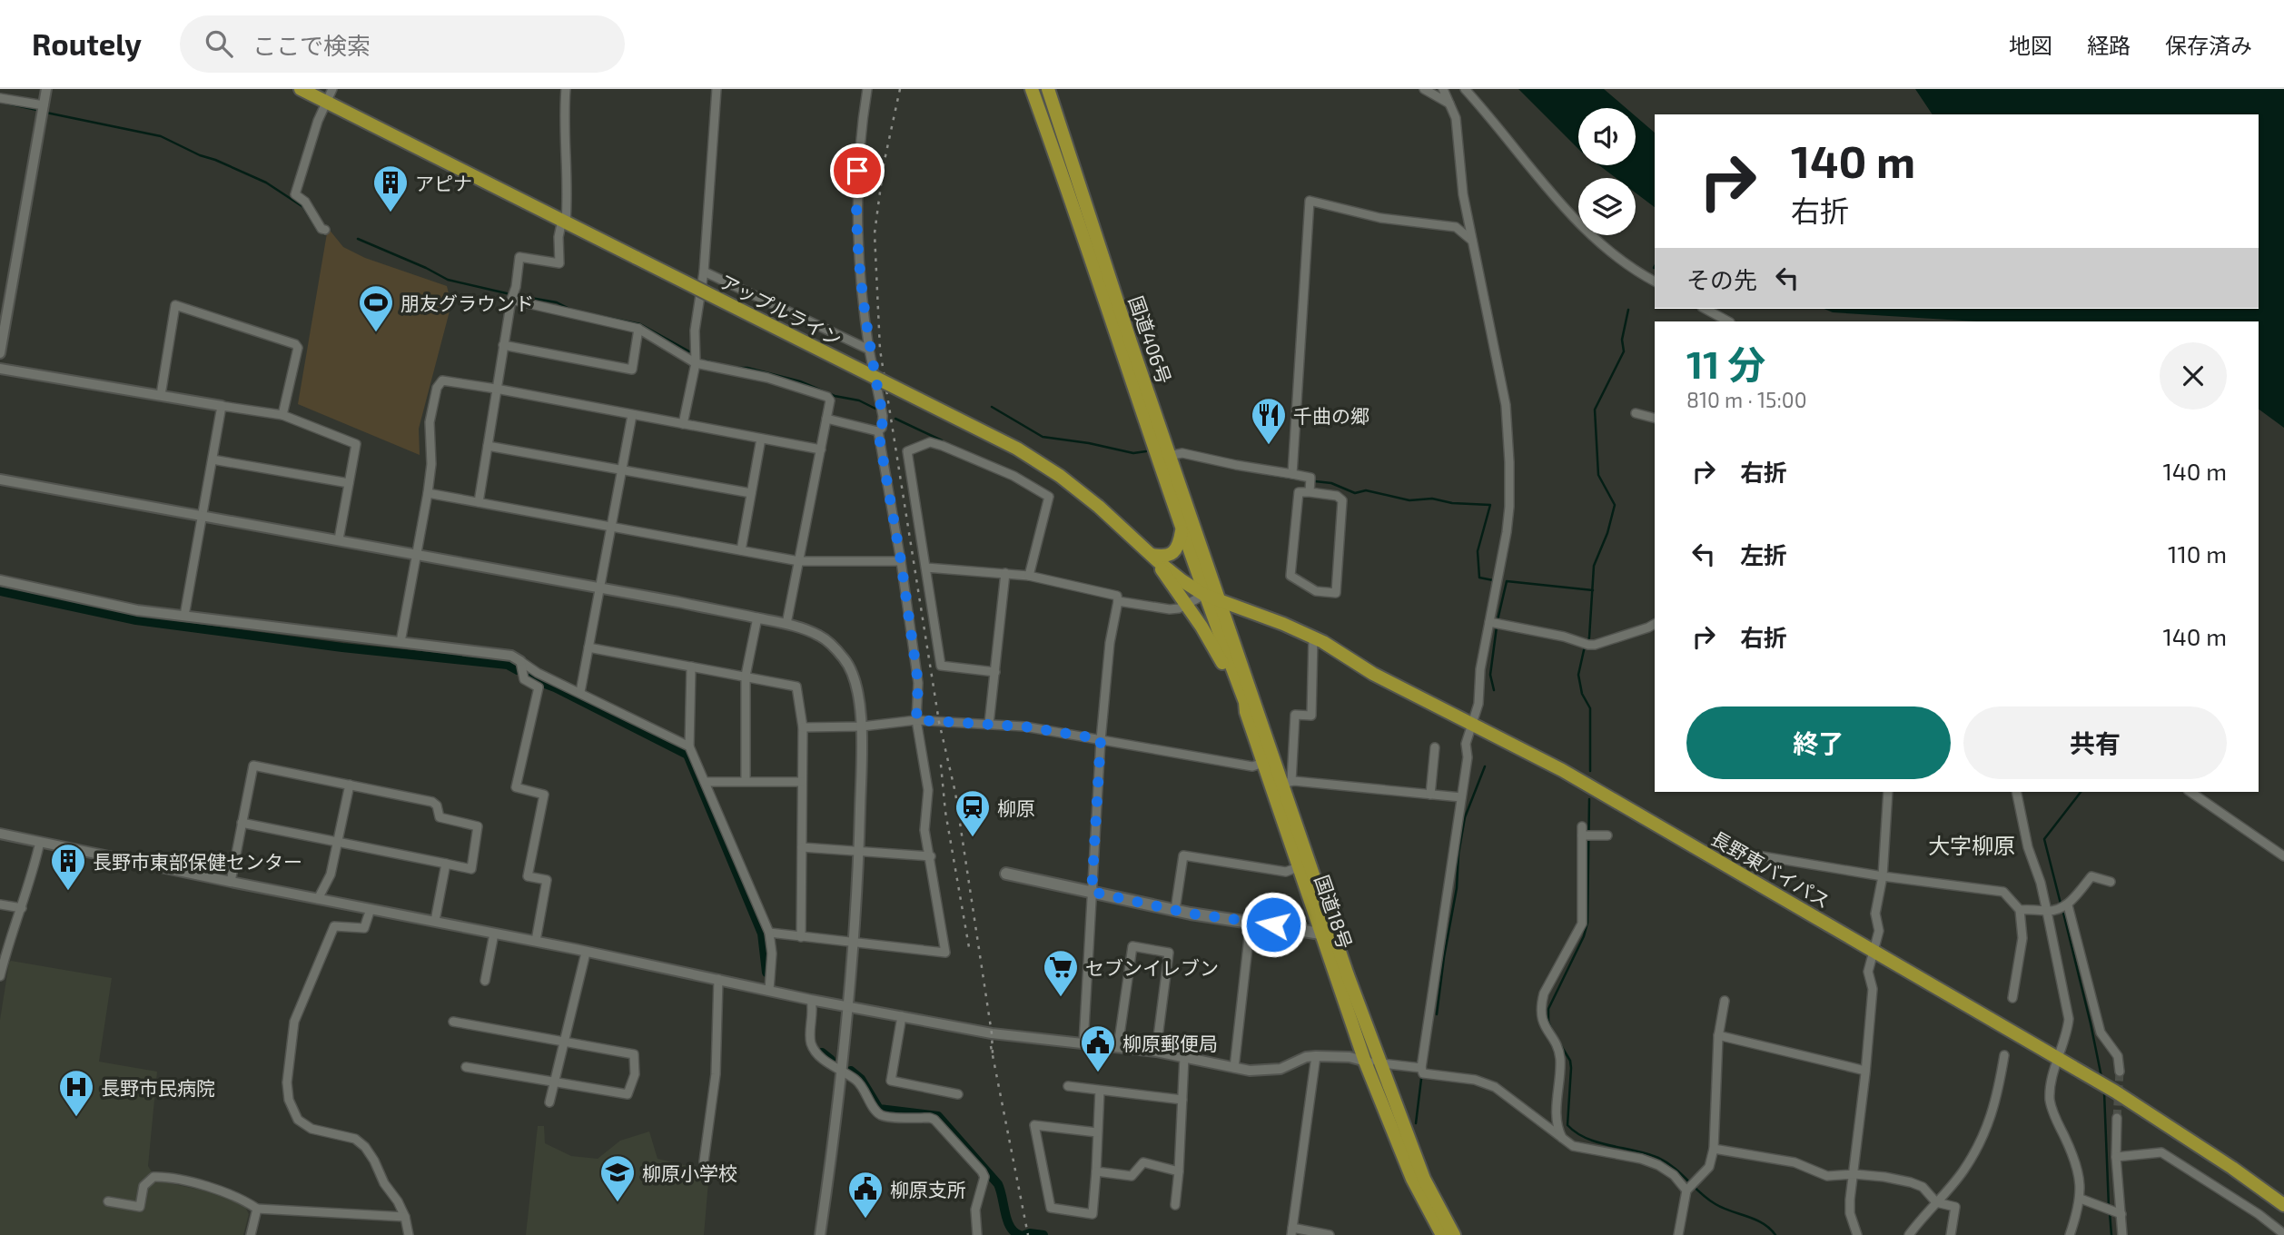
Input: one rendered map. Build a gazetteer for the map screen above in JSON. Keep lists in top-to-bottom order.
{
  "streets": {
    "highway": [
      "アップルライン",
      "国道406号",
      "長野東バイパス",
      "国道18号"
    ]
  },
  "crossings": [
    ["アップルライン", "国道406号"],
    ["アップルライン", "長野東バイパス"],
    ["アップルライン", "国道18号"],
    ["国道406号", "長野東バイパス"],
    ["国道406号", "国道18号"],
    ["長野東バイパス", "国道18号"]
  ],
  "districts": ["大字柳原"],
  "places": {
    "building": ["アピナ", "長野市東部保健センター"],
    "sports": ["朋友グラウンド"],
    "restaurant": ["千曲の郷"],
    "station": ["柳原"],
    "supermarket": ["セブンイレブン"],
    "public building": ["柳原郵便局", "柳原支所"],
    "hospital": ["長野市民病院"],
    "school or university": ["柳原小学校"]
  },
  "page": {
    "header": "Routely",
    "search": "ここで検索",
    "nav": ["地図", "経路", "保存済み"],
    "turn": ["140 m", "右折"],
    "then": "その先",
    "heading": ["11 分", "810 m · 15:00"],
    "list": [
      {
        "name": "右折",
        "value": "140 m"
      },
      {
        "name": "左折",
        "value": "110 m"
      },
      {
        "name": "右折",
        "value": "140 m"
      }
    ],
    "buttons": ["終了", "共有"]
  }
}
